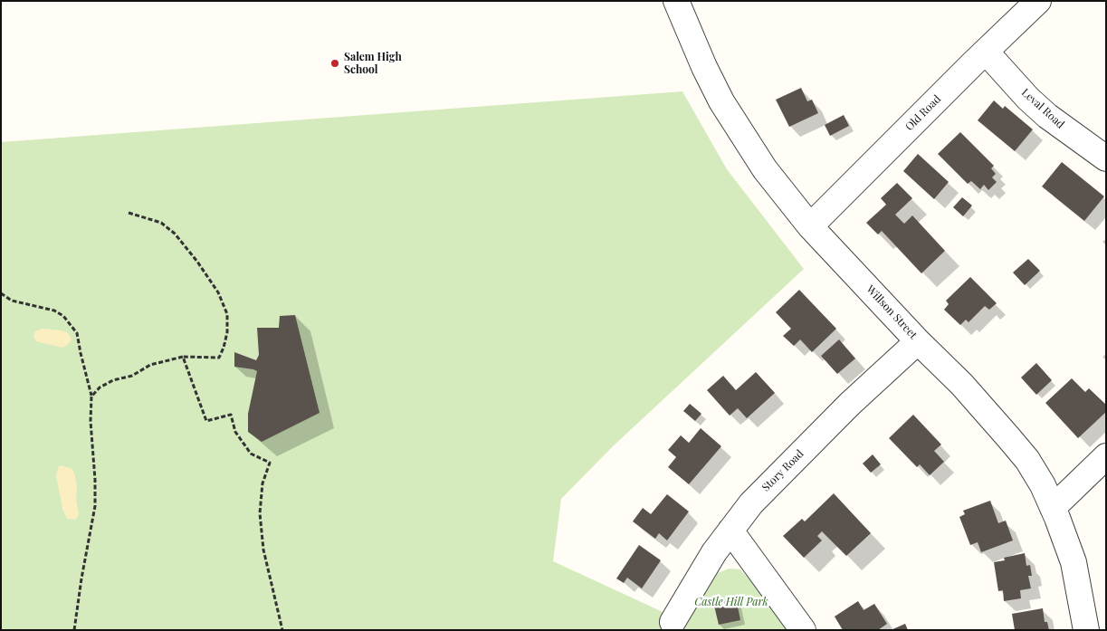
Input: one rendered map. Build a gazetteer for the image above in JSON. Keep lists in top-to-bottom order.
{
  "streets": {
    "street": [
      "Leval Road",
      "Old Road",
      "Willson Street",
      "Story Road"
    ]
  },
  "crossings": [
    ["Leval Road", "Old Road"],
    ["Old Road", "Willson Street"],
    ["Willson Street", "Story Road"]
  ],
  "parks": ["Castle Hill Park"],
  "places": ["Salem High School"]
}
